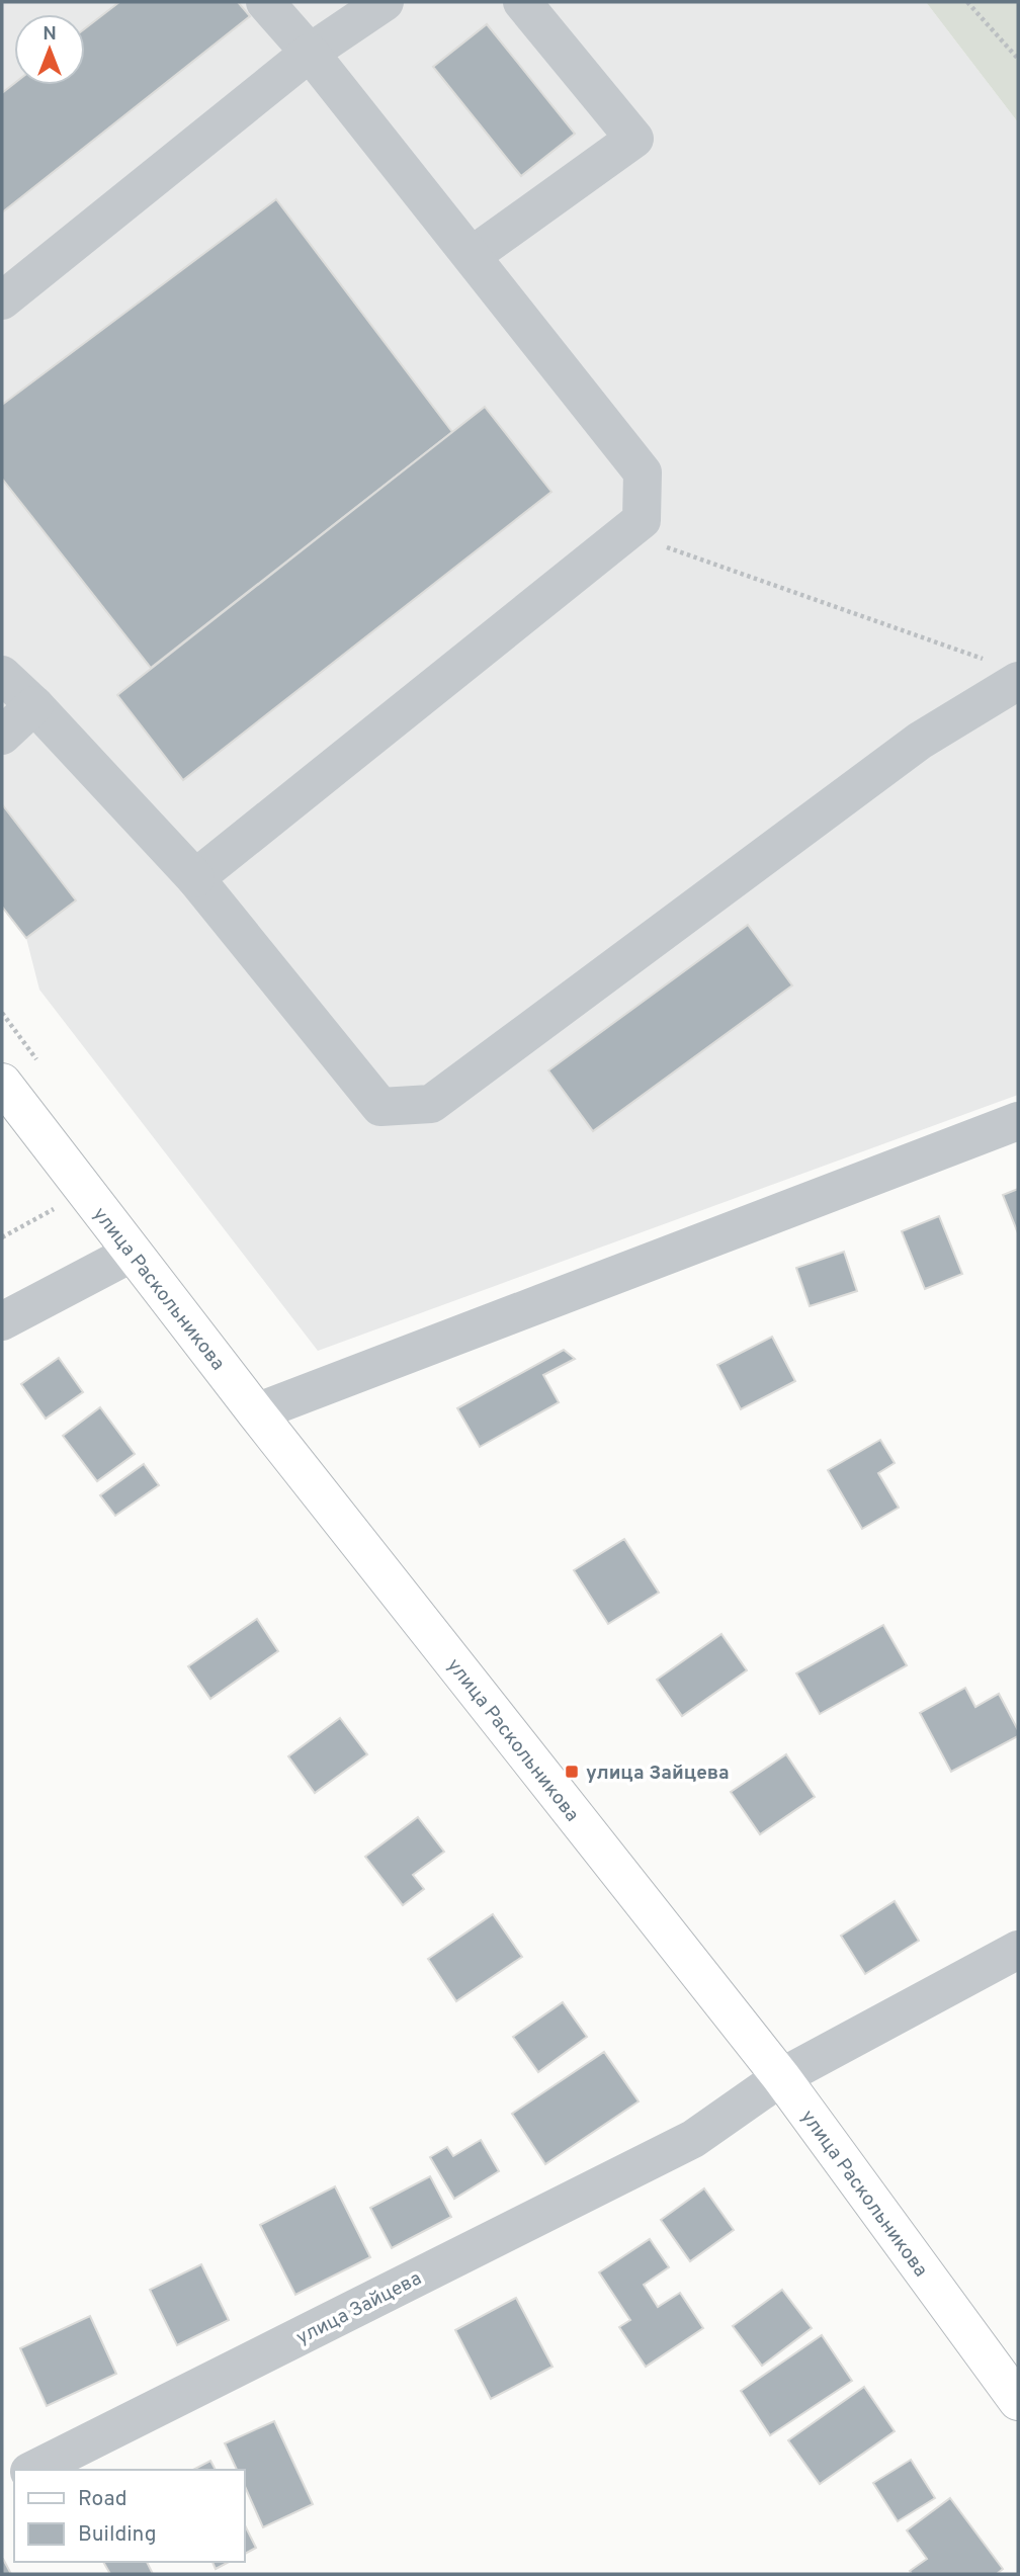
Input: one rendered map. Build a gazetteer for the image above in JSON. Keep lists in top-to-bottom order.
{
  "streets": {
    "main road": ["улица Раскольникова"],
    "street": ["улица Зайцева"]
  },
  "crossings": [
    ["улица Раскольникова", "улица Зайцева"]
  ],
  "places": {
    "transit": ["улица Зайцева"]
  },
  "legend": ["Road", "Building"],
  "north": "top"
}
